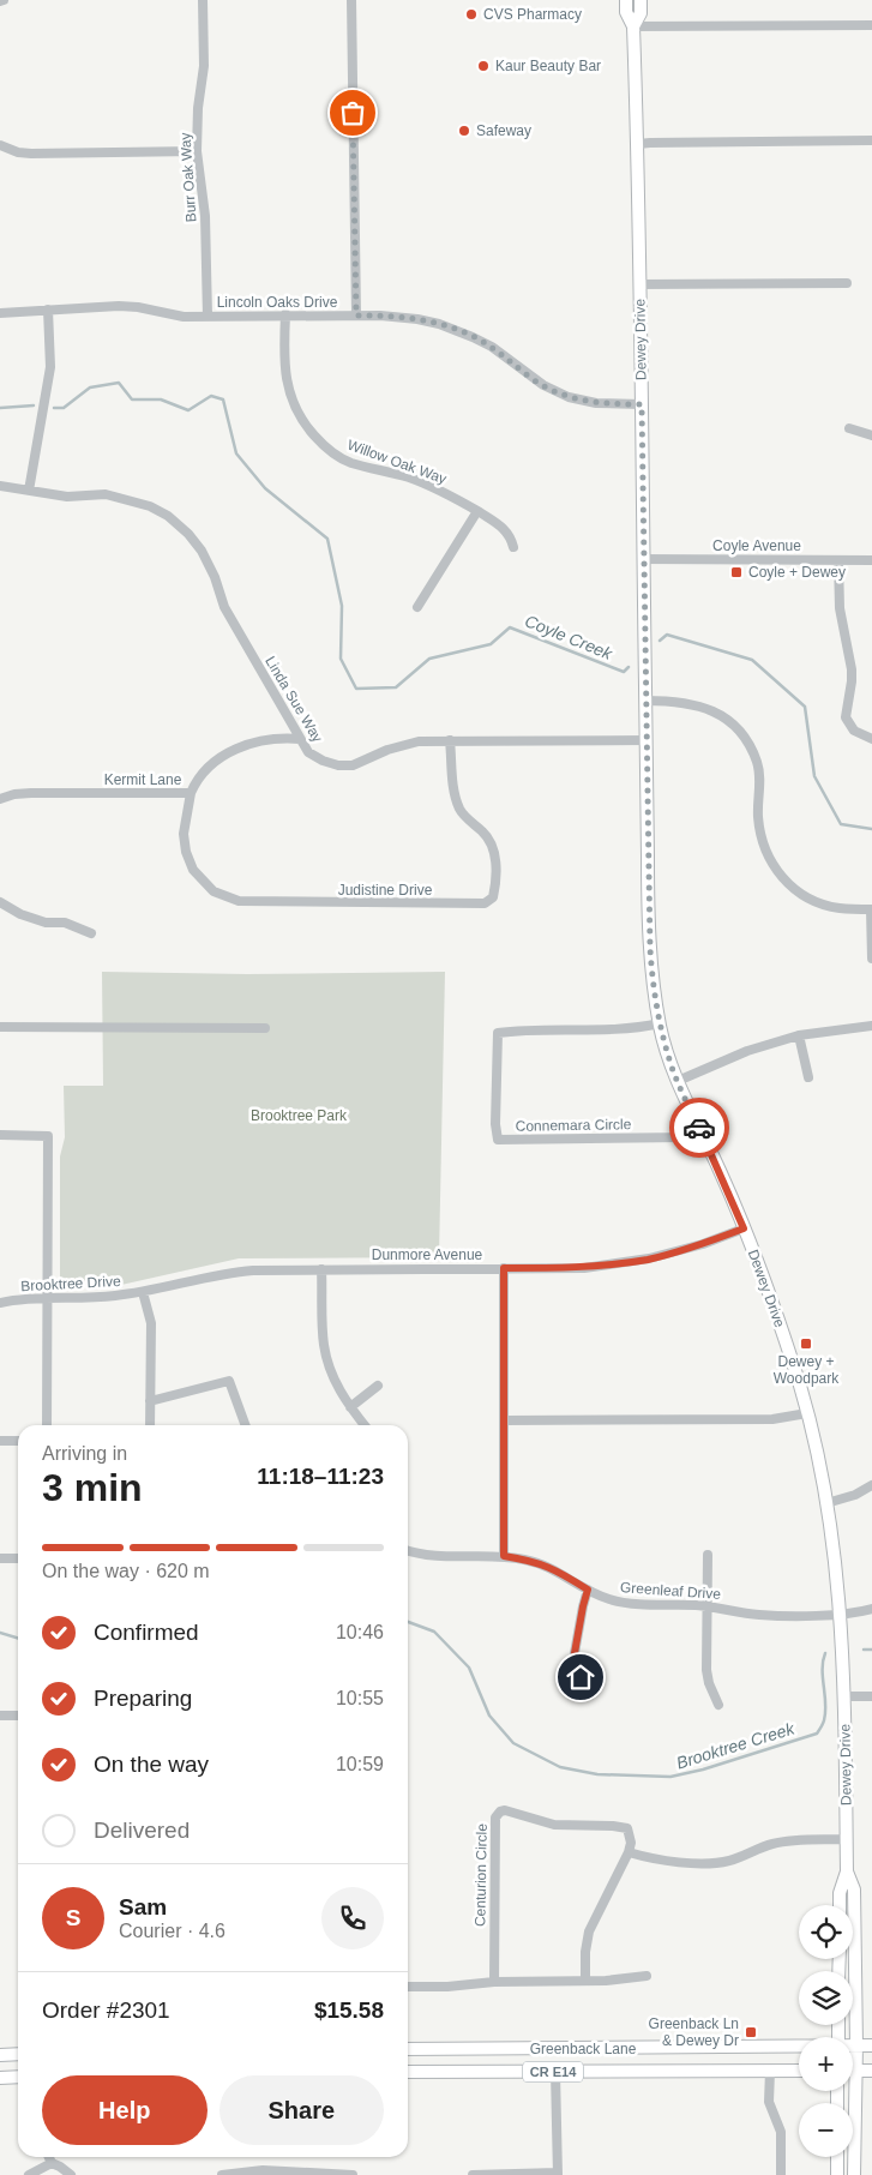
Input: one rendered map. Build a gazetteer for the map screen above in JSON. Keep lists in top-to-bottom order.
{
  "streets": {
    "main road": ["Dewey Drive", "Greenback Lane", "CR E14"],
    "street": [
      "Burr Oak Way",
      "Lincoln Oaks Drive",
      "Willow Oak Way",
      "Coyle Avenue",
      "Linda Sue Way",
      "Kermit Lane",
      "Judistine Drive",
      "Connemara Circle",
      "Dunmore Avenue",
      "Brooktree Drive",
      "Greenleaf Drive",
      "Centurion Circle"
    ]
  },
  "crossings": [
    ["Burr Oak Way", "Lincoln Oaks Drive"],
    ["Lincoln Oaks Drive", "Dewey Drive"],
    ["Lincoln Oaks Drive", "Willow Oak Way"],
    ["Dewey Drive", "Coyle Avenue"],
    ["Dewey Drive", "Linda Sue Way"],
    ["Dewey Drive", "Connemara Circle"],
    ["Dewey Drive", "Dunmore Avenue"],
    ["Dewey Drive", "Greenleaf Drive"],
    ["Linda Sue Way", "Kermit Lane"],
    ["Linda Sue Way", "Judistine Drive"],
    ["Kermit Lane", "Judistine Drive"],
    ["Dunmore Avenue", "Brooktree Drive"]
  ],
  "water": ["Coyle Creek", "Brooktree Creek"],
  "parks": ["Brooktree Park"],
  "places": {
    "other": ["CVS Pharmacy", "Kaur Beauty Bar", "Safeway"],
    "transit": ["Coyle + Dewey", "Dewey + Woodpark", "Greenback Ln & Dewey Dr"]
  },
  "page": {
    "heading": ["3 min", "Arriving in", "11:18–11:23"],
    "panel": [
      "Sam",
      "Courier · 4.6",
      "Order #2301",
      "$15.58"
    ],
    "bar": "On the way · 620 m",
    "list": [
      ["Confirmed", "10:46"],
      ["Preparing", "10:55"],
      ["On the way", "10:59"],
      "Delivered"
    ],
    "round": "S",
    "map_buttons": ["+", "−"],
    "buttons": ["Help", "Share"]
  }
}
